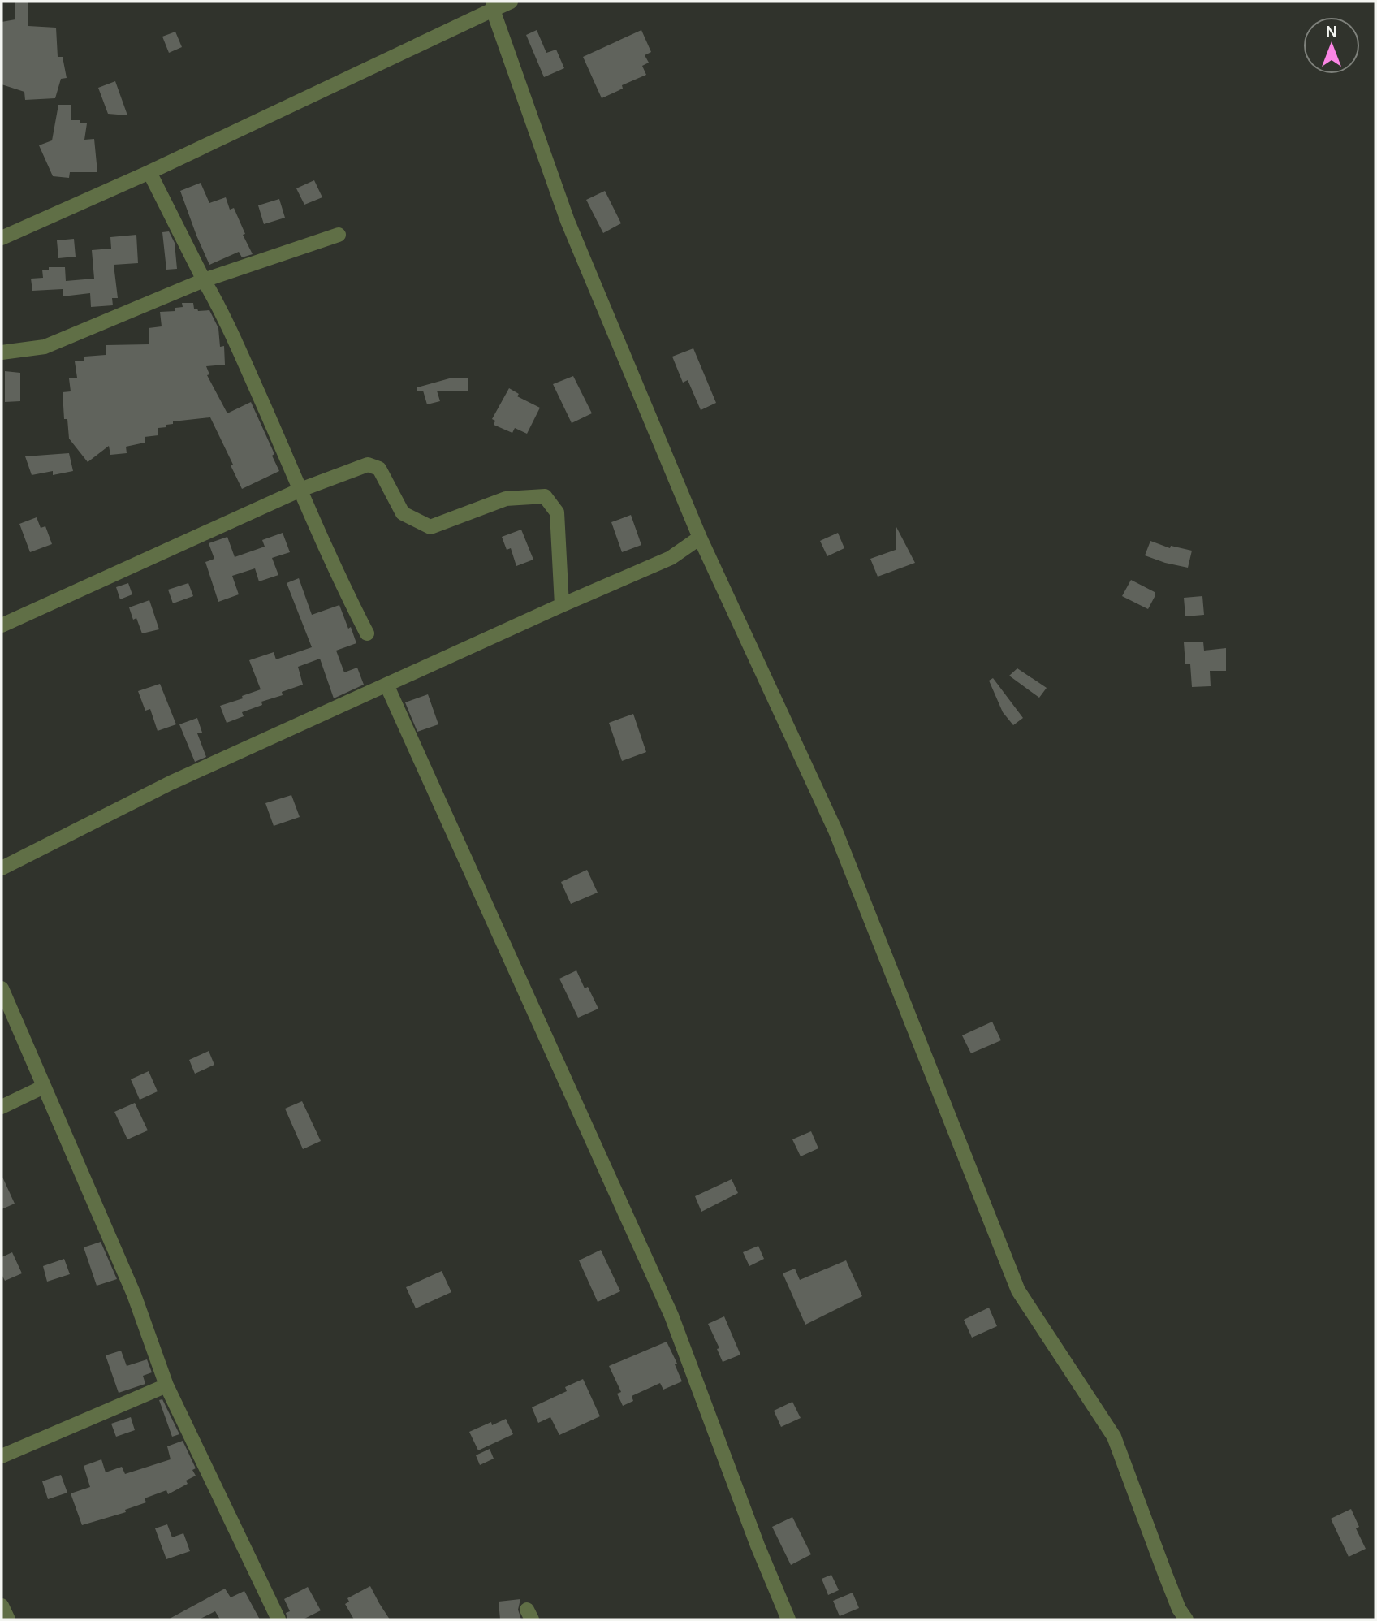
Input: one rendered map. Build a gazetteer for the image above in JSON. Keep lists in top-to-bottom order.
{
  "north": "top"
}
